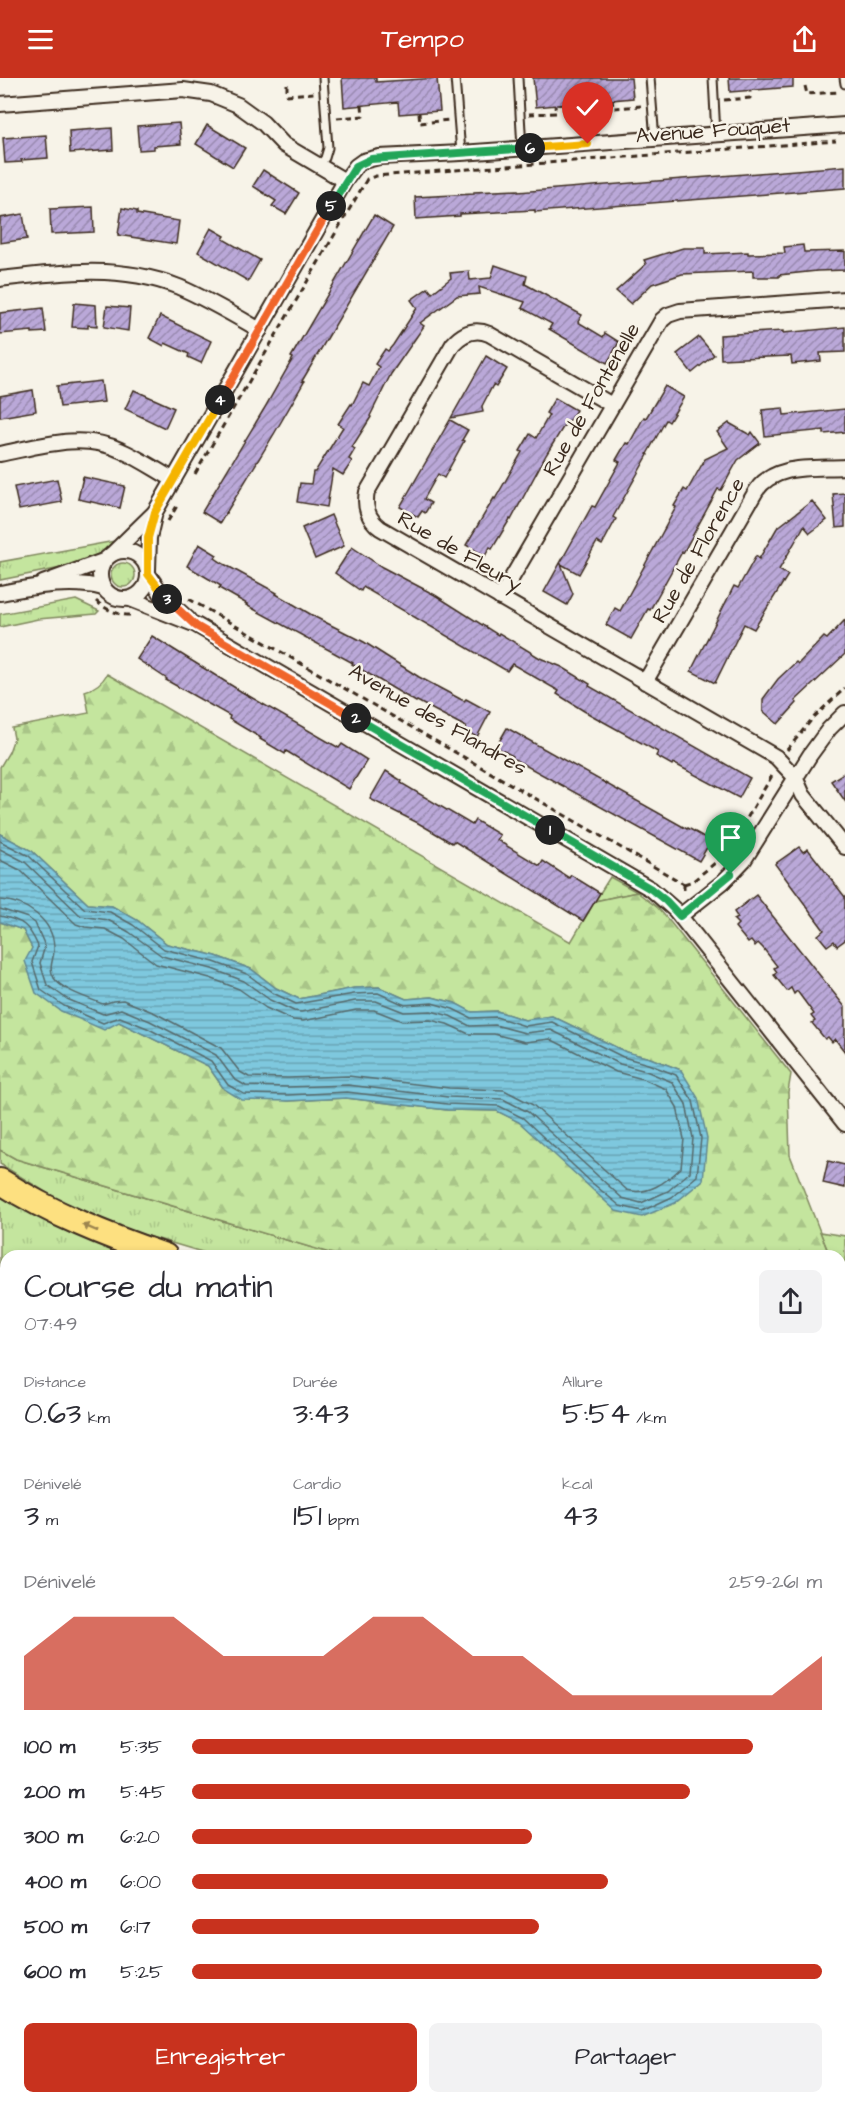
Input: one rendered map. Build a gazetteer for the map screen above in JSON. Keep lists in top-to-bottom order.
{
  "streets": {
    "street": [
      "Avenue Fouquet",
      "Rue de Fontenelle",
      "Rue de Florence",
      "Rue de Fleury",
      "Avenue des Flandres"
    ]
  },
  "crossings": [
    ["Avenue Fouquet", "Avenue des Flandres"],
    ["Rue de Fontenelle", "Rue de Fleury"],
    ["Rue de Florence", "Rue de Fleury"]
  ],
  "page": {
    "header": "Tempo",
    "pins": [
      "6",
      "5",
      "4",
      "3",
      "2",
      "1"
    ],
    "heading": ["Course du matin", "07:49"],
    "stats": [
      ["Distance", "0.63 km"],
      ["Durée", "3:43"],
      ["Allure", "5:54 /km"],
      ["Dénivelé", "3 m"],
      ["Cardio", "151 bpm"],
      ["kcal", "43"]
    ],
    "chart": ["Dénivelé", "259–261 m"],
    "list": [
      {
        "name": "100 m",
        "note": "5:35"
      },
      {
        "name": "200 m",
        "note": "5:45"
      },
      {
        "name": "300 m",
        "note": "6:20"
      },
      {
        "name": "400 m",
        "note": "6:00"
      },
      {
        "name": "500 m",
        "note": "6:17"
      },
      {
        "name": "600 m",
        "note": "5:25"
      }
    ],
    "buttons": ["Enregistrer", "Partager"]
  }
}
